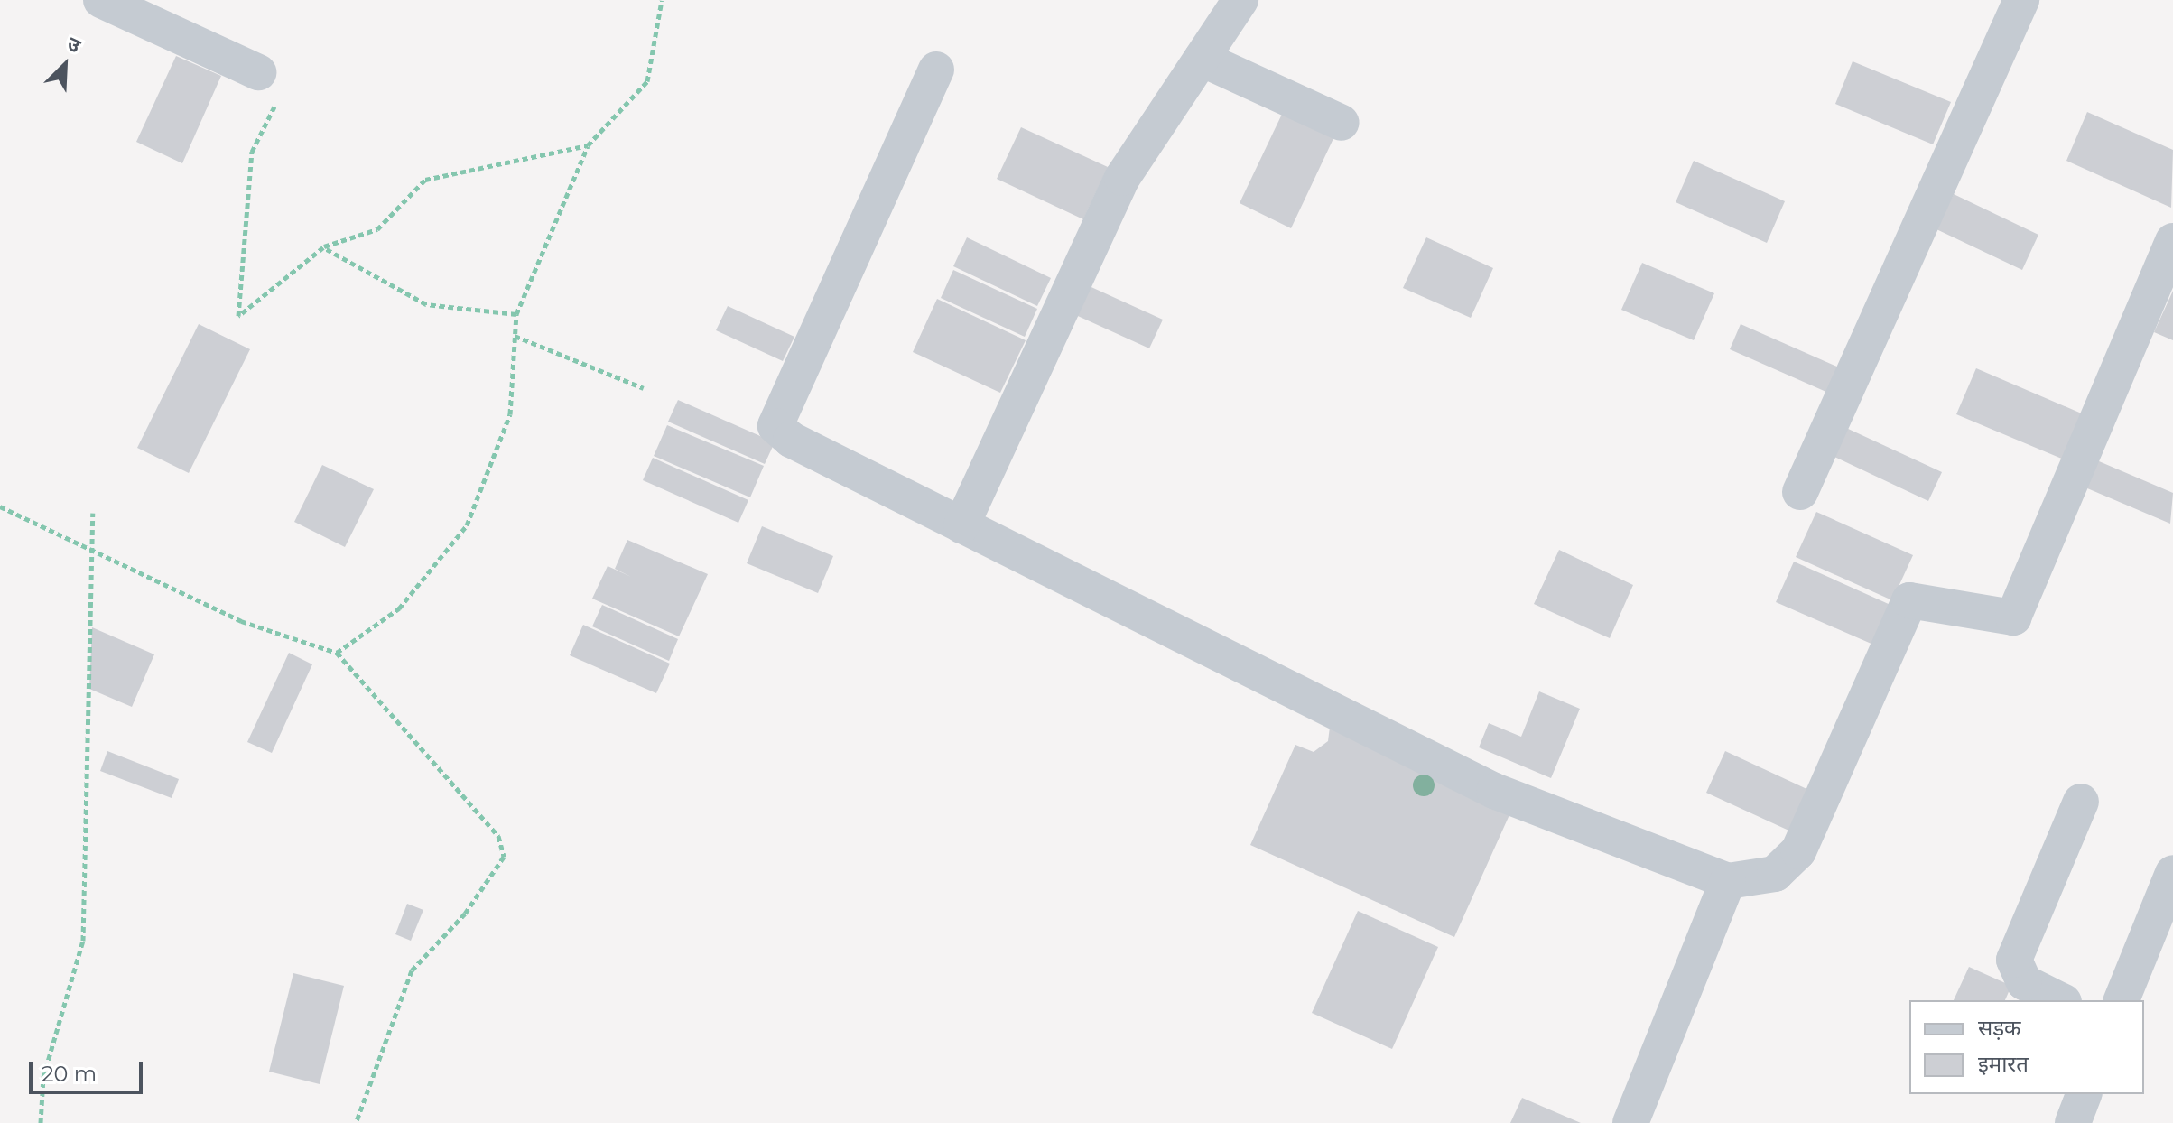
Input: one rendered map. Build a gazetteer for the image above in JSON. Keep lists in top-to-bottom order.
{
  "legend": ["सड़क", "इमारत"],
  "scale_bar": "20 m",
  "north": "top right"
}
